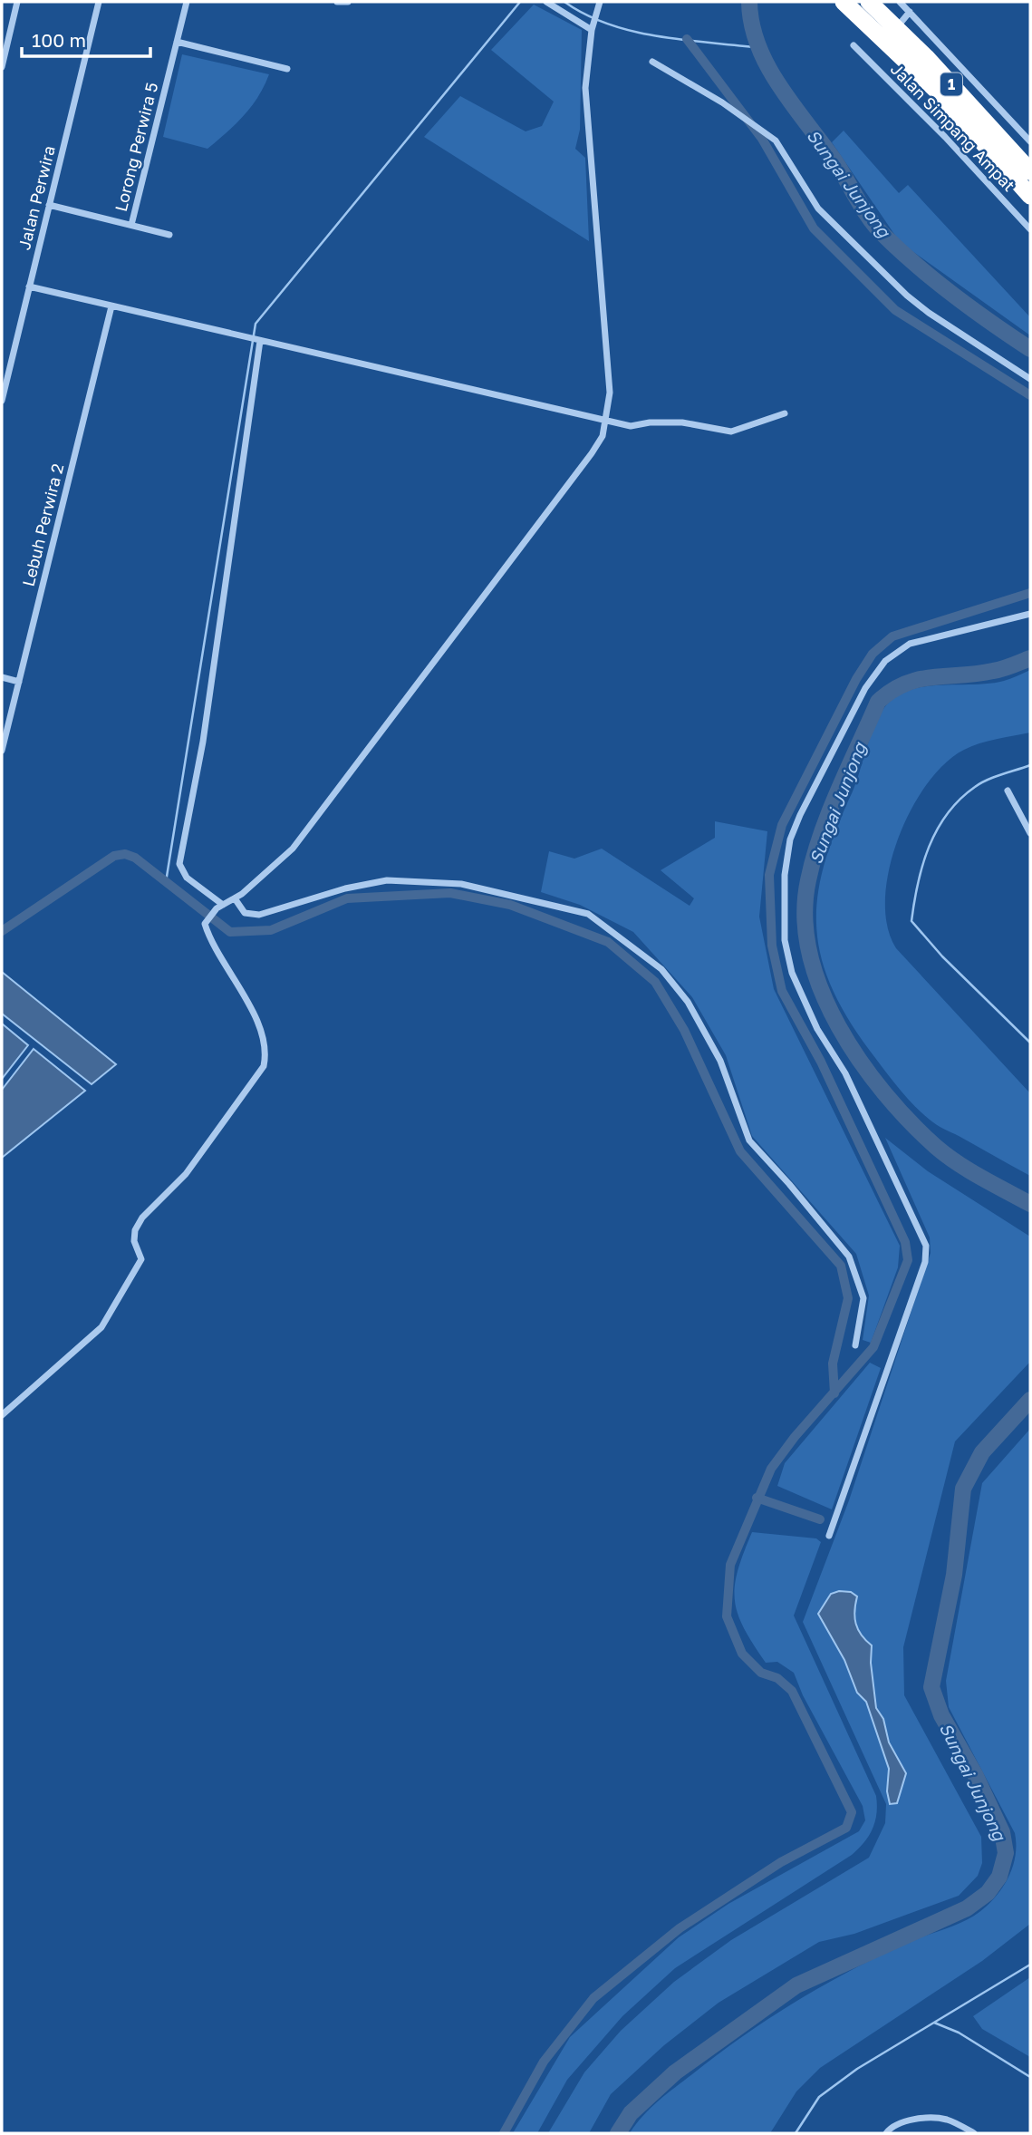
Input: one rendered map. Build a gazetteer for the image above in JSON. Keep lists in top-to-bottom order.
{
  "streets": {
    "highway": ["1"],
    "street": [
      "Jalan Simpang Ampat",
      "Lorong Perwira 5",
      "Jalan Perwira",
      "Lebuh Perwira 2"
    ]
  },
  "water": ["Sungai Junjong"],
  "scale_bar": "100 m"
}
